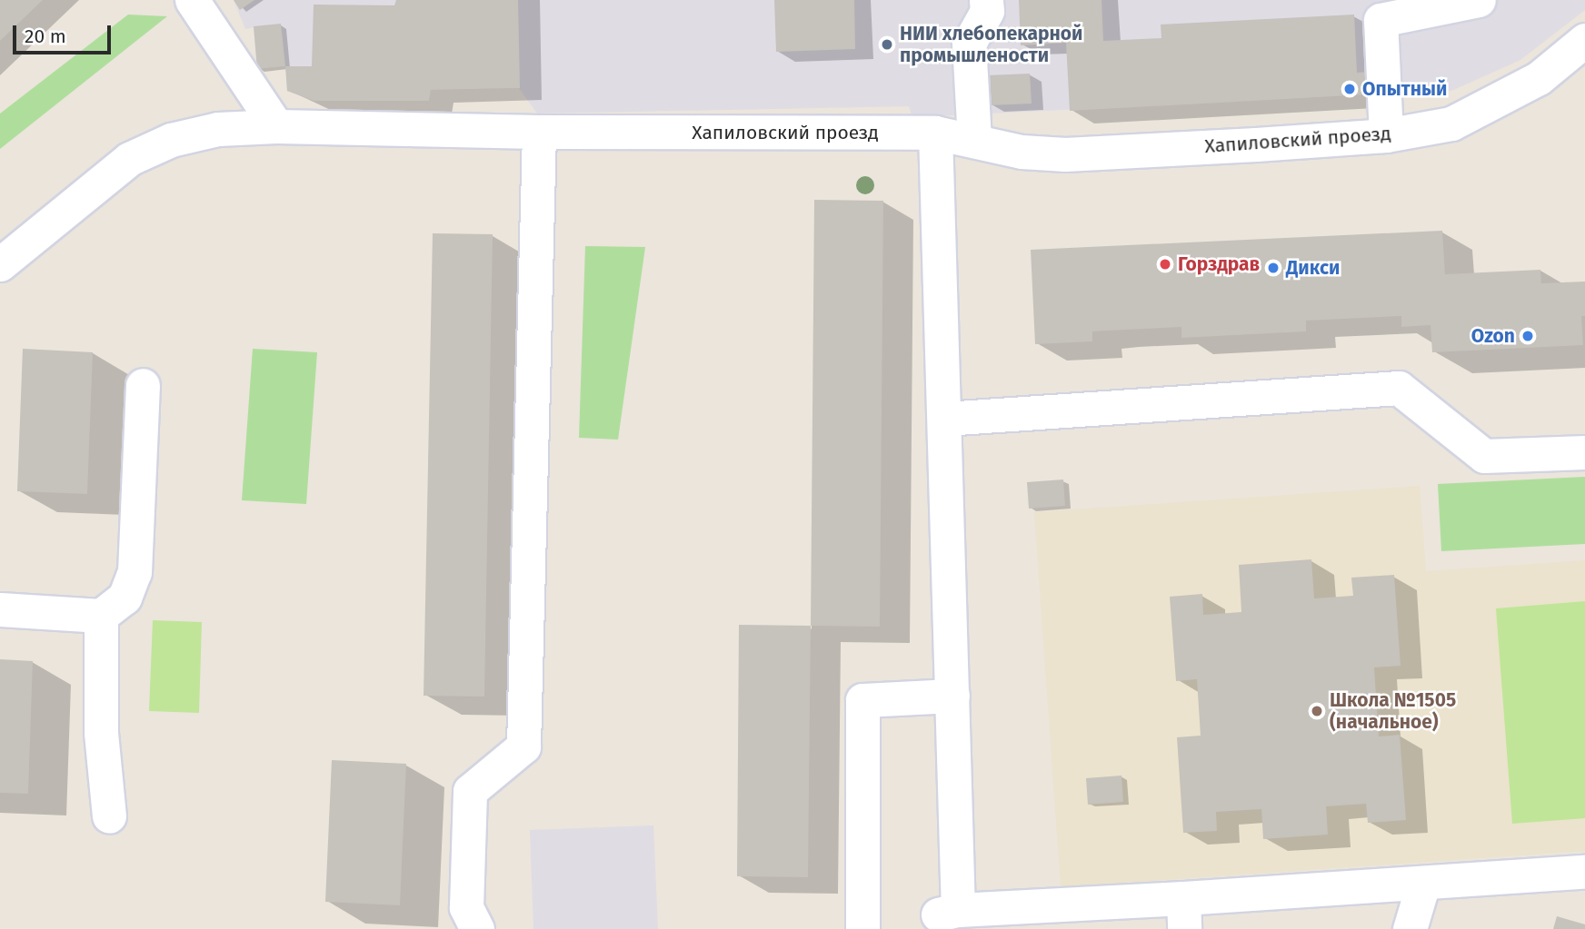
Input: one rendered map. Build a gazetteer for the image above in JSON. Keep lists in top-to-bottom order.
{
  "streets": {
    "street": ["Хапиловский проезд"]
  },
  "places": [
    "НИИ хлебопекарной промышлености",
    "Опытный",
    "Горздрав",
    "Дикси",
    "Ozon",
    "Школа №1505 (начальное)"
  ],
  "scale_bar": "20 m"
}
